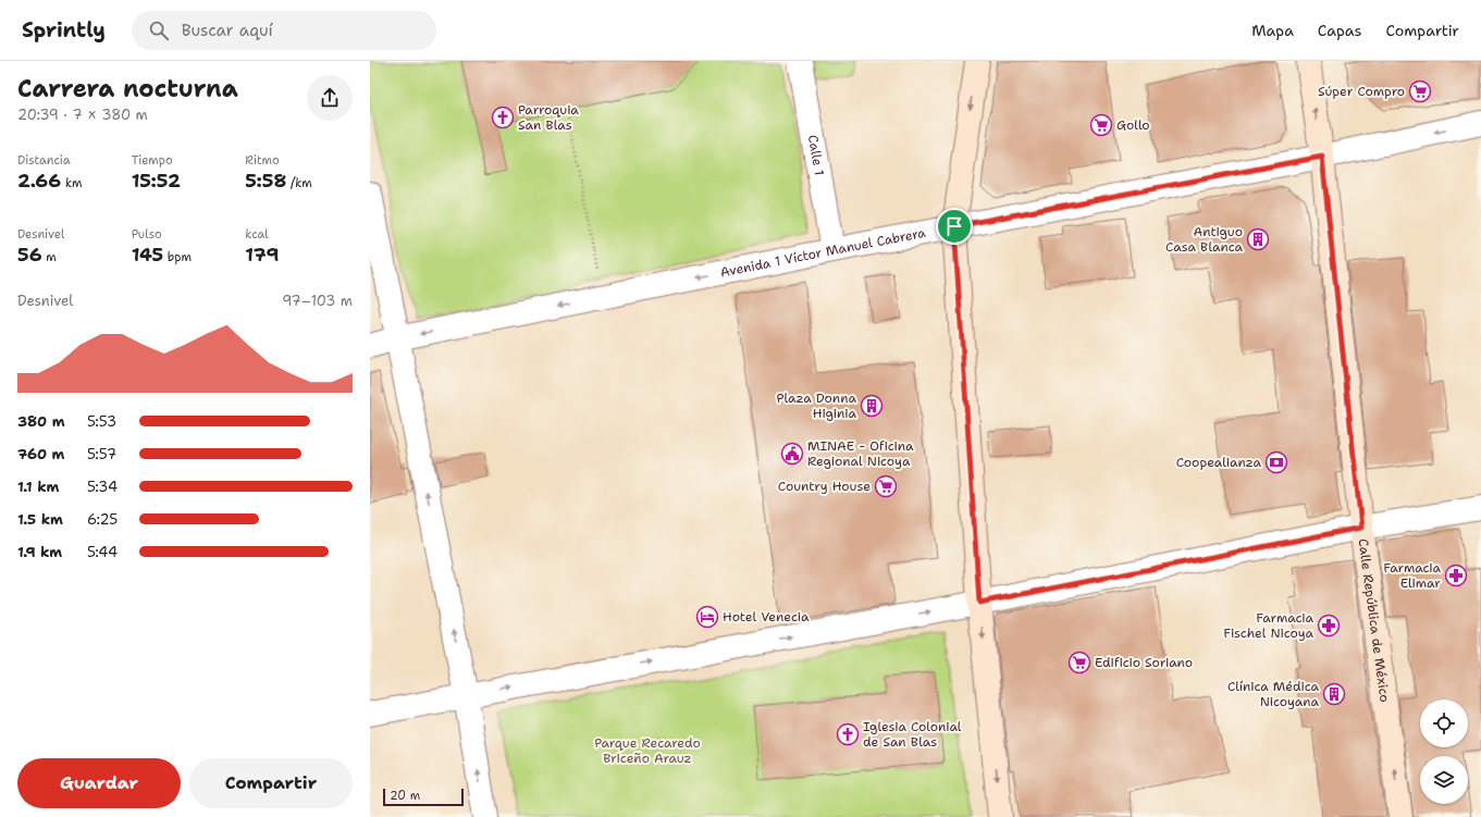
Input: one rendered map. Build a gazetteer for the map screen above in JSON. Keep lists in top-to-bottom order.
{
  "streets": {
    "main road": ["Calle República de México"],
    "street": ["Calle 1", "Avenida 1 Víctor Manuel Cabrera"]
  },
  "crossings": [
    ["Calle 1", "Avenida 1 Víctor Manuel Cabrera"],
    ["Avenida 1 Víctor Manuel Cabrera", "Calle República de México"]
  ],
  "one_way": ["Avenida 1 Víctor Manuel Cabrera", "Calle República de México"],
  "parks": ["Parque Recaredo Briceño Arauz"],
  "places": {
    "supermarket": [
      "Súper Compro",
      "Gollo",
      "Country House",
      "Edificio Soriano"
    ],
    "church": ["Parroquia San Blas", "Iglesia Colonial de San Blas"],
    "building": ["Antiguo Casa Blanca", "Plaza Donna Higinia", "Clínica Médica Nicoyana"],
    "public building": ["MINAE - Oficina Regional Nicoya"],
    "bank": ["Coopealianza"],
    "pharmacy": ["Farmacia Elimar", "Farmacia Fischel Nicoya"],
    "hotel": ["Hotel Venecia"]
  },
  "scale_bar": "20 m",
  "page": {
    "header": "Sprintly",
    "search": "Buscar aquí",
    "nav": ["Mapa", "Capas", "Compartir"],
    "heading": ["Carrera nocturna", "20:39 · 7 × 380 m"],
    "stats": [
      ["Distancia", "2.66 km"],
      ["Tiempo", "15:52"],
      ["Ritmo", "5:58 /km"],
      ["Desnivel", "56 m"],
      ["Pulso", "145 bpm"],
      ["kcal", "179"]
    ],
    "chart": ["Desnivel", "97–103 m"],
    "list": [
      {
        "name": "380 m",
        "note": "5:53"
      },
      {
        "name": "760 m",
        "note": "5:57"
      },
      {
        "name": "1.1 km",
        "note": "5:34"
      },
      {
        "name": "1.5 km",
        "note": "6:25"
      },
      {
        "name": "1.9 km",
        "note": "5:44"
      }
    ],
    "buttons": ["Guardar", "Compartir"],
    "scale": "20 m"
  }
}
